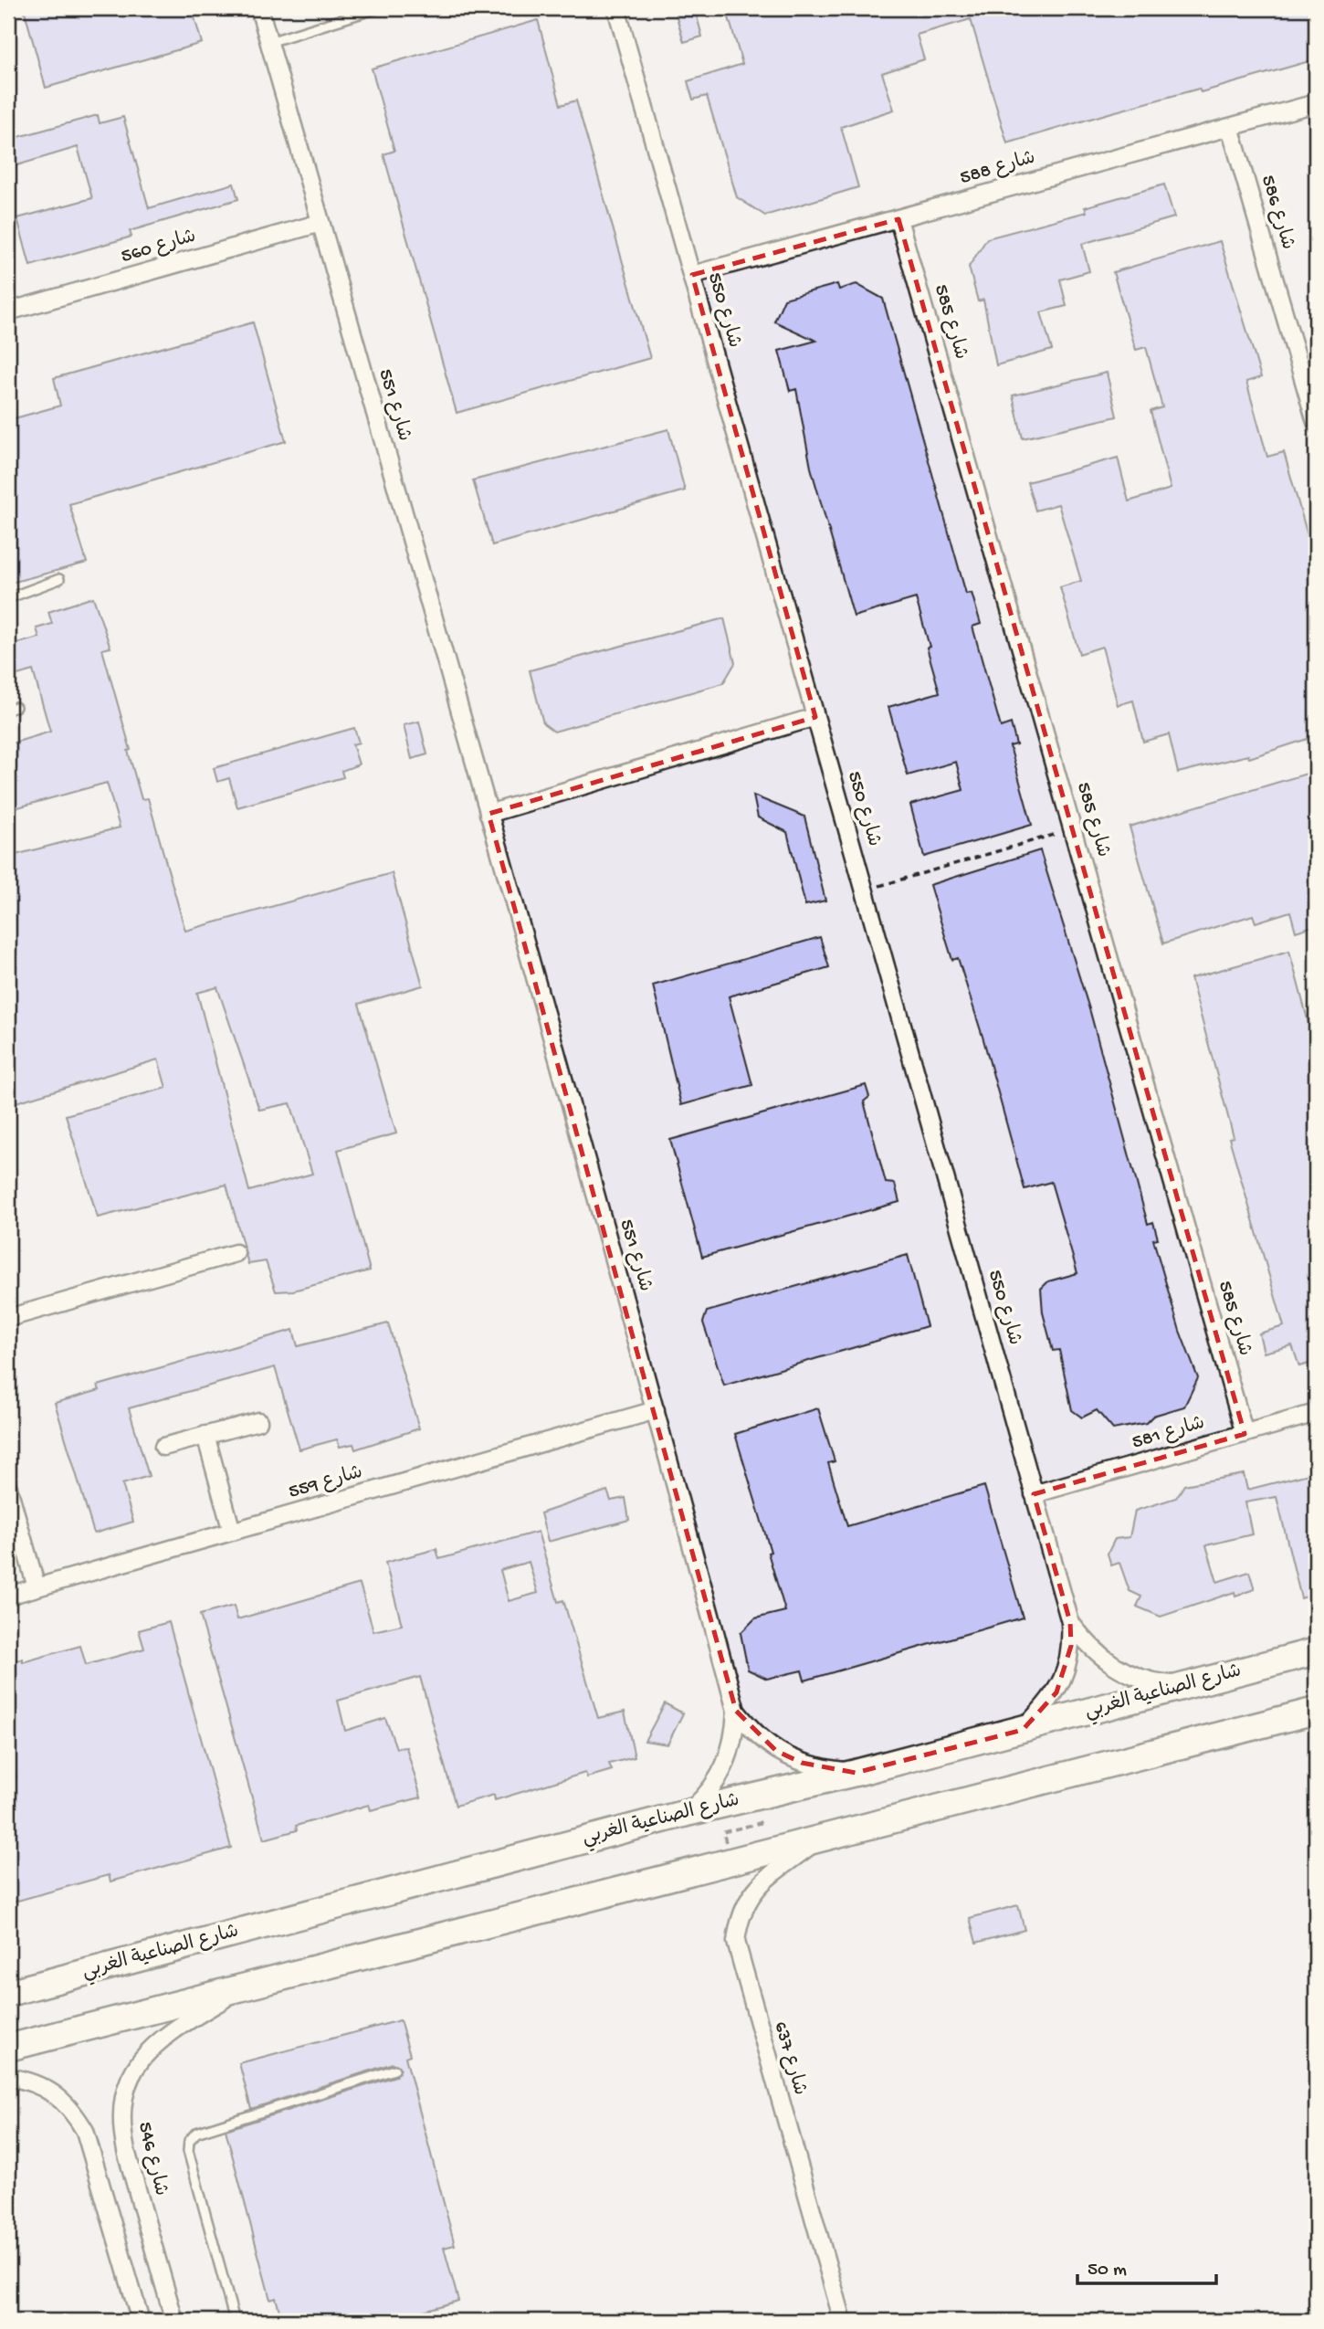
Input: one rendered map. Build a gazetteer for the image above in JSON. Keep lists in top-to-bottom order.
{
  "streets": {
    "main road": ["شارع الصناعية الغربي"],
    "street": [
      "شارع 588",
      "شارع 586",
      "شارع 560",
      "شارع 550",
      "شارع 585",
      "شارع 551",
      "شارع 581",
      "شارع 559",
      "شارع 637",
      "شارع 546"
    ]
  },
  "crossings": [
    ["شارع 588", "شارع 586"],
    ["شارع 588", "شارع 550"],
    ["شارع 588", "شارع 585"],
    ["شارع 560", "شارع 551"],
    ["شارع 550", "شارع 581"],
    ["شارع 550", "شارع الصناعية الغربي"],
    ["شارع 585", "شارع 581"],
    ["شارع 551", "شارع 559"],
    ["شارع 551", "شارع الصناعية الغربي"]
  ],
  "scale_bar": "50 m"
}
